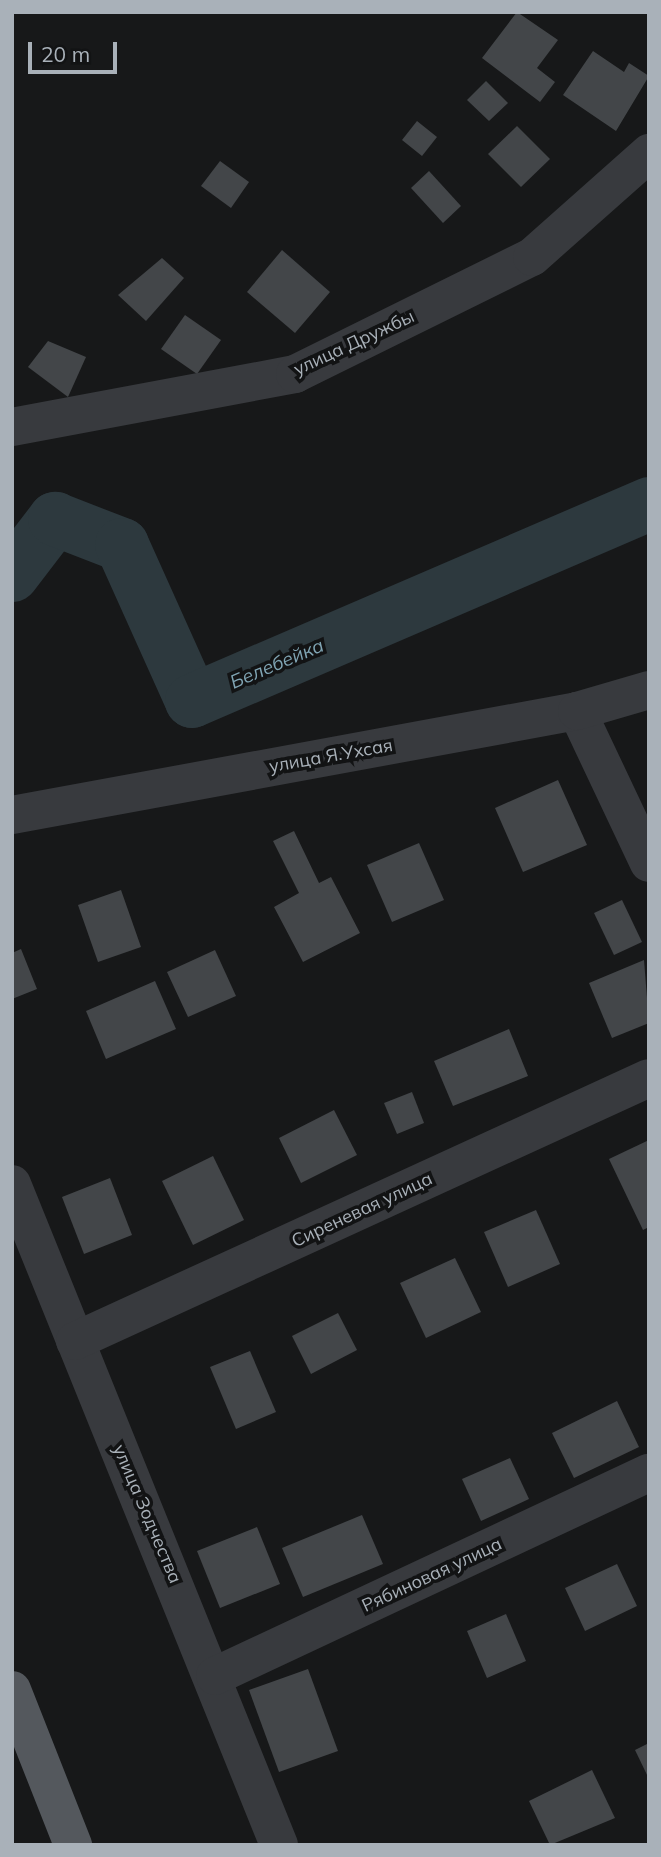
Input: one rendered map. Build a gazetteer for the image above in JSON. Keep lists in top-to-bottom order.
{
  "streets": {
    "street": [
      "улица Дружбы",
      "улица Я.Ухсая",
      "Сиреневая улица",
      "улица Зодчества",
      "Рябиновая улица"
    ]
  },
  "crossings": [
    ["Сиреневая улица", "улица Зодчества"],
    ["улица Зодчества", "Рябиновая улица"]
  ],
  "water": ["Белебейка"],
  "scale_bar": "20 m"
}
